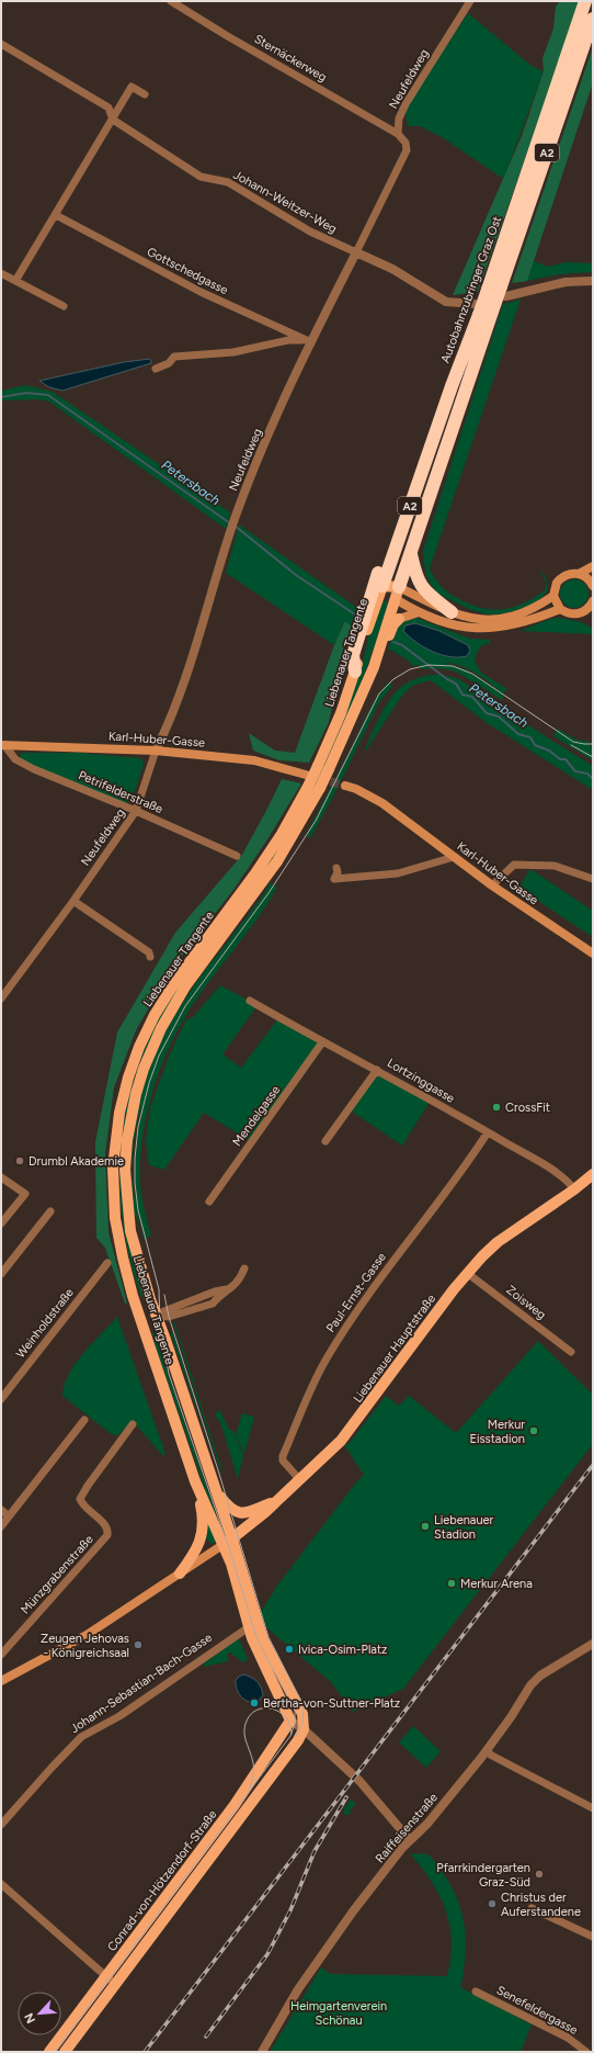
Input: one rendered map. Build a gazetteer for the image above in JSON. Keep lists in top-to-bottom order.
{
  "streets": {
    "highway": ["A2", "Autobahnzubringer Graz Ost"],
    "main road": [
      "Liebenauer Tangente",
      "Karl-Huber-Gasse",
      "Liebenauer Hauptstraße",
      "Conrad-von-Hötzendorf-Straße"
    ],
    "street": [
      "Sternäckerweg",
      "Neufeldweg",
      "Johann-Weitzer-Weg",
      "Gottschedgasse",
      "Petrifelderstraße",
      "Lortzinggasse",
      "Mendelgasse",
      "Paul-Ernst-Gasse",
      "Zoisweg",
      "Weinholdstraße",
      "Münzgrabenstraße",
      "Johann-Sebastian-Bach-Gasse",
      "Raiffeisenstraße",
      "Senefeldergasse"
    ]
  },
  "crossings": [
    ["Sternäckerweg", "Neufeldweg"],
    ["Neufeldweg", "Johann-Weitzer-Weg"],
    ["Neufeldweg", "Gottschedgasse"],
    ["Neufeldweg", "Karl-Huber-Gasse"],
    ["Neufeldweg", "Petrifelderstraße"],
    ["A2", "Liebenauer Tangente"],
    ["Autobahnzubringer Graz Ost", "Liebenauer Tangente"],
    ["Liebenauer Tangente", "Karl-Huber-Gasse"],
    ["Liebenauer Tangente", "Liebenauer Hauptstraße"],
    ["Liebenauer Tangente", "Johann-Sebastian-Bach-Gasse"],
    ["Liebenauer Tangente", "Conrad-von-Hötzendorf-Straße"],
    ["Karl-Huber-Gasse", "Petrifelderstraße"],
    ["Lortzinggasse", "Mendelgasse"],
    ["Lortzinggasse", "Paul-Ernst-Gasse"],
    ["Lortzinggasse", "Liebenauer Hauptstraße"],
    ["Paul-Ernst-Gasse", "Liebenauer Hauptstraße"],
    ["Zoisweg", "Liebenauer Hauptstraße"]
  ],
  "water": ["Petersbach"],
  "parks": ["Heimgartenverein Schönau"],
  "places": [
    "CrossFit",
    "Drumbl Akademie",
    "Merkur Eisstadion",
    "Liebenauer Stadion",
    "Merkur Arena",
    "Zeugen Jehovas - Königreichsaal",
    "Ivica-Osim-Platz",
    "Bertha-von-Suttner-Platz",
    "Pfarrkindergarten Graz-Süd",
    "Christus der Auferstandene"
  ],
  "north": "bottom left"
}
